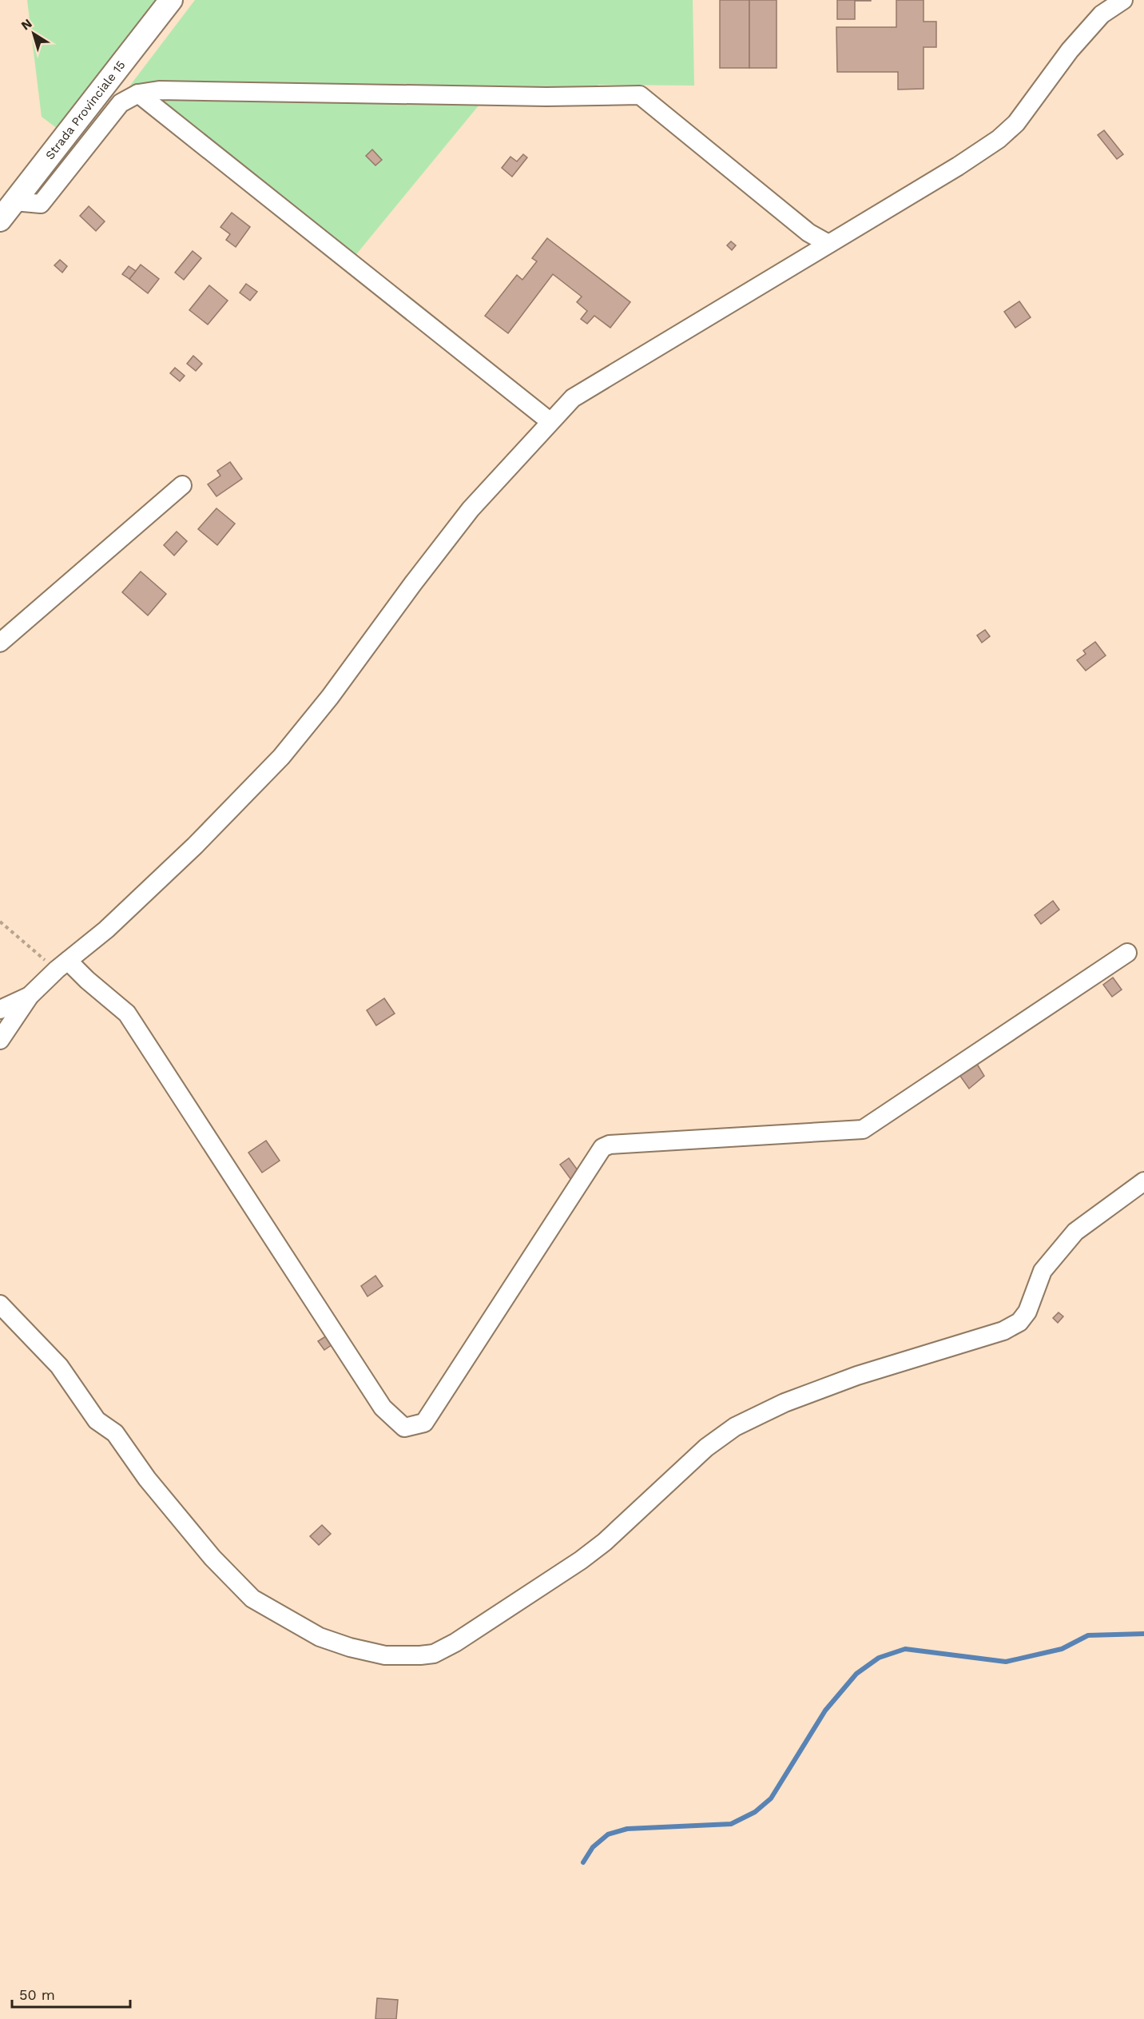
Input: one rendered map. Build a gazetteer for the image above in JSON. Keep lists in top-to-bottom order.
{
  "streets": {
    "main road": ["Strada Provinciale 15"]
  },
  "scale_bar": "50 m",
  "north": "top left"
}
